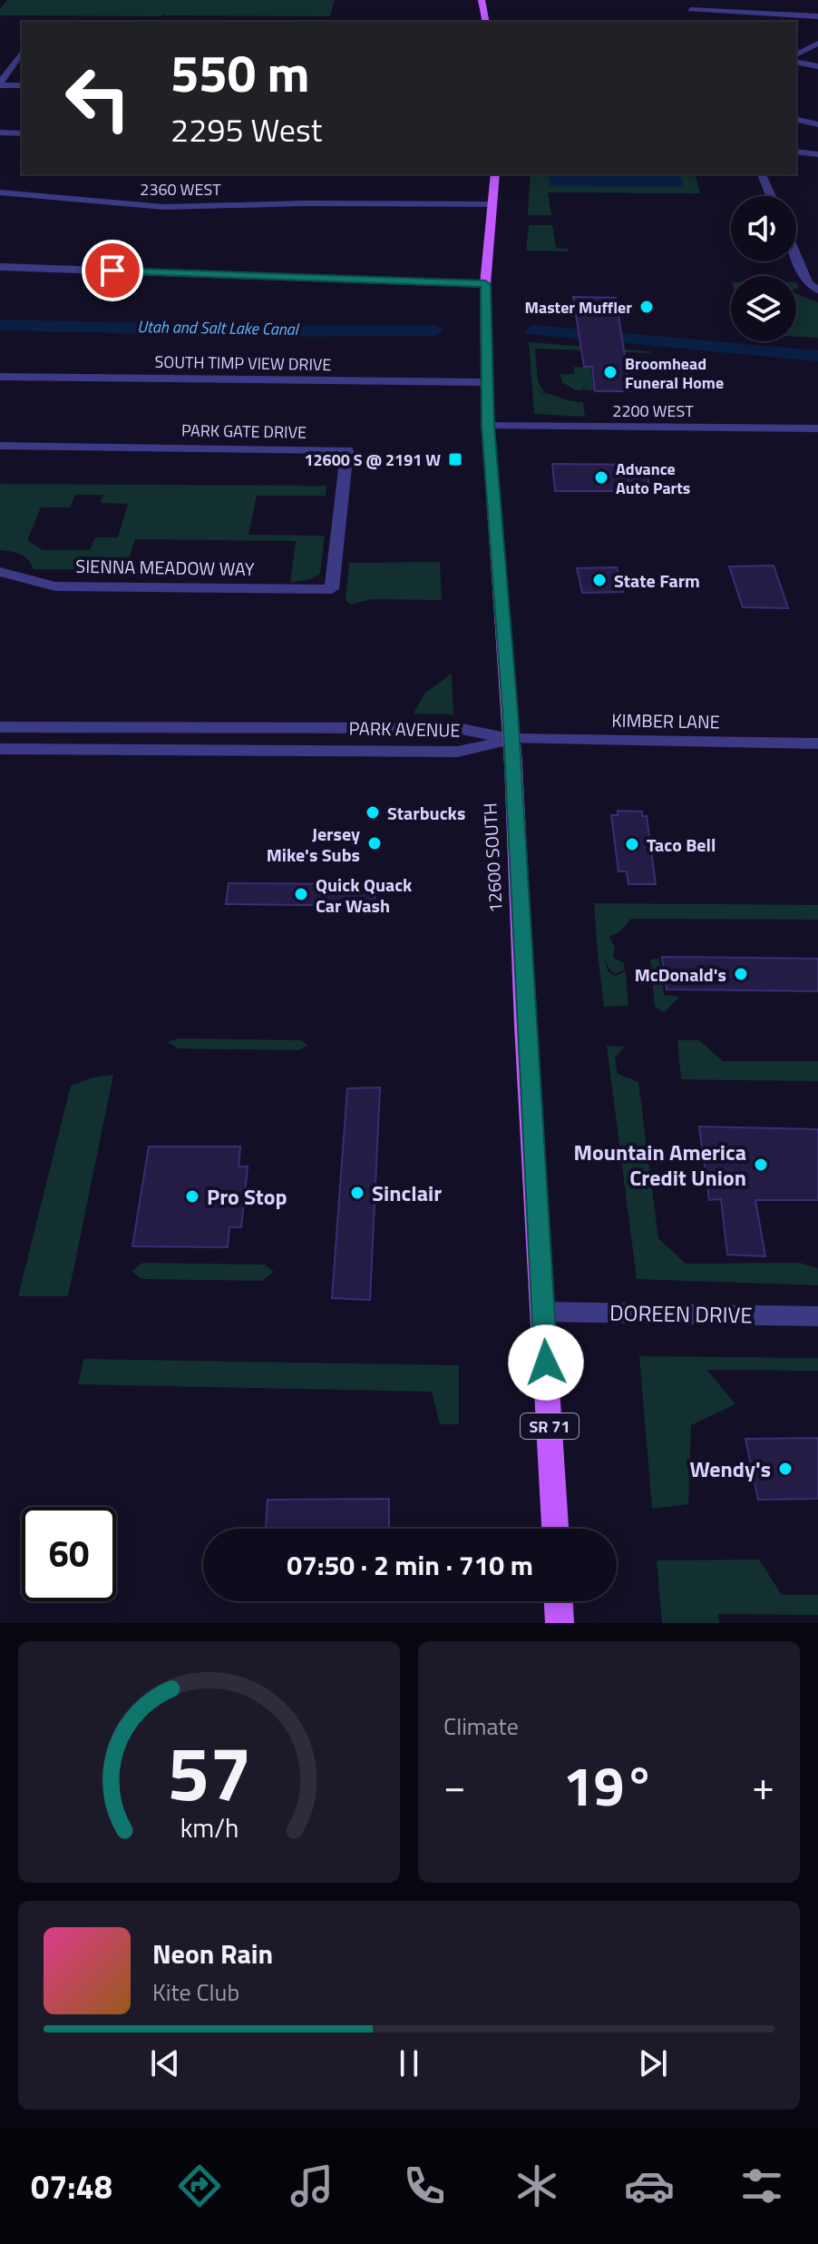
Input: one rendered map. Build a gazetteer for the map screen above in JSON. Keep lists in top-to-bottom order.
{
  "streets": {
    "main road": ["12600 SOUTH", "SR 71"],
    "street": [
      "2360 WEST",
      "SOUTH TIMP VIEW DRIVE",
      "2200 WEST",
      "PARK GATE DRIVE",
      "SIENNA MEADOW WAY",
      "KIMBER LANE",
      "PARK AVENUE",
      "DOREEN DRIVE"
    ]
  },
  "crossings": [
    ["2360 WEST", "12600 SOUTH"],
    ["SOUTH TIMP VIEW DRIVE", "12600 SOUTH"],
    ["2200 WEST", "12600 SOUTH"],
    ["PARK GATE DRIVE", "SIENNA MEADOW WAY"],
    ["KIMBER LANE", "PARK AVENUE"],
    ["KIMBER LANE", "12600 SOUTH"],
    ["PARK AVENUE", "12600 SOUTH"],
    ["12600 SOUTH", "DOREEN DRIVE"]
  ],
  "water": ["Utah and Salt Lake Canal"],
  "places": {
    "other": [
      "Master Muffler",
      "Broomhead Funeral Home",
      "Advance Auto Parts",
      "State Farm",
      "Starbucks",
      "Jersey Mike's Subs",
      "Taco Bell",
      "Quick Quack Car Wash",
      "McDonald's",
      "Mountain America Credit Union",
      "Sinclair",
      "Pro Stop",
      "Wendy's"
    ],
    "transit": ["12600 S @ 2191 W"]
  },
  "page": {
    "turn": ["550 m", "2295 West"],
    "limit": "60",
    "trip": "07:50 · 2 min · 710 m",
    "tile": "Climate",
    "heat": ["−", "19°", "+"],
    "song": ["Neon Rain", "Kite Club"],
    "tabs": "07:48",
    "gauge": ["57", "km/h"]
  }
}
